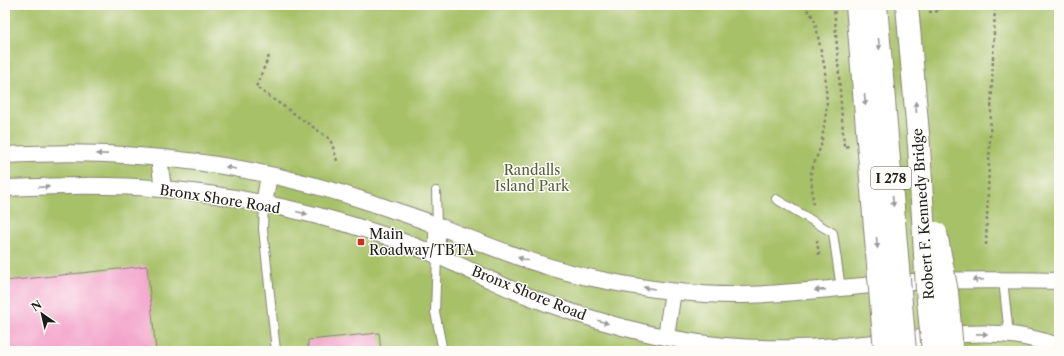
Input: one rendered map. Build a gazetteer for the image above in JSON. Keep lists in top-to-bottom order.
{
  "streets": {
    "highway": ["I 278", "Robert F. Kennedy Bridge"],
    "street": ["Bronx Shore Road"]
  },
  "parks": ["Randalls Island Park"],
  "places": {
    "transit": ["Main Roadway/TBTA"]
  },
  "north": "top left"
}
